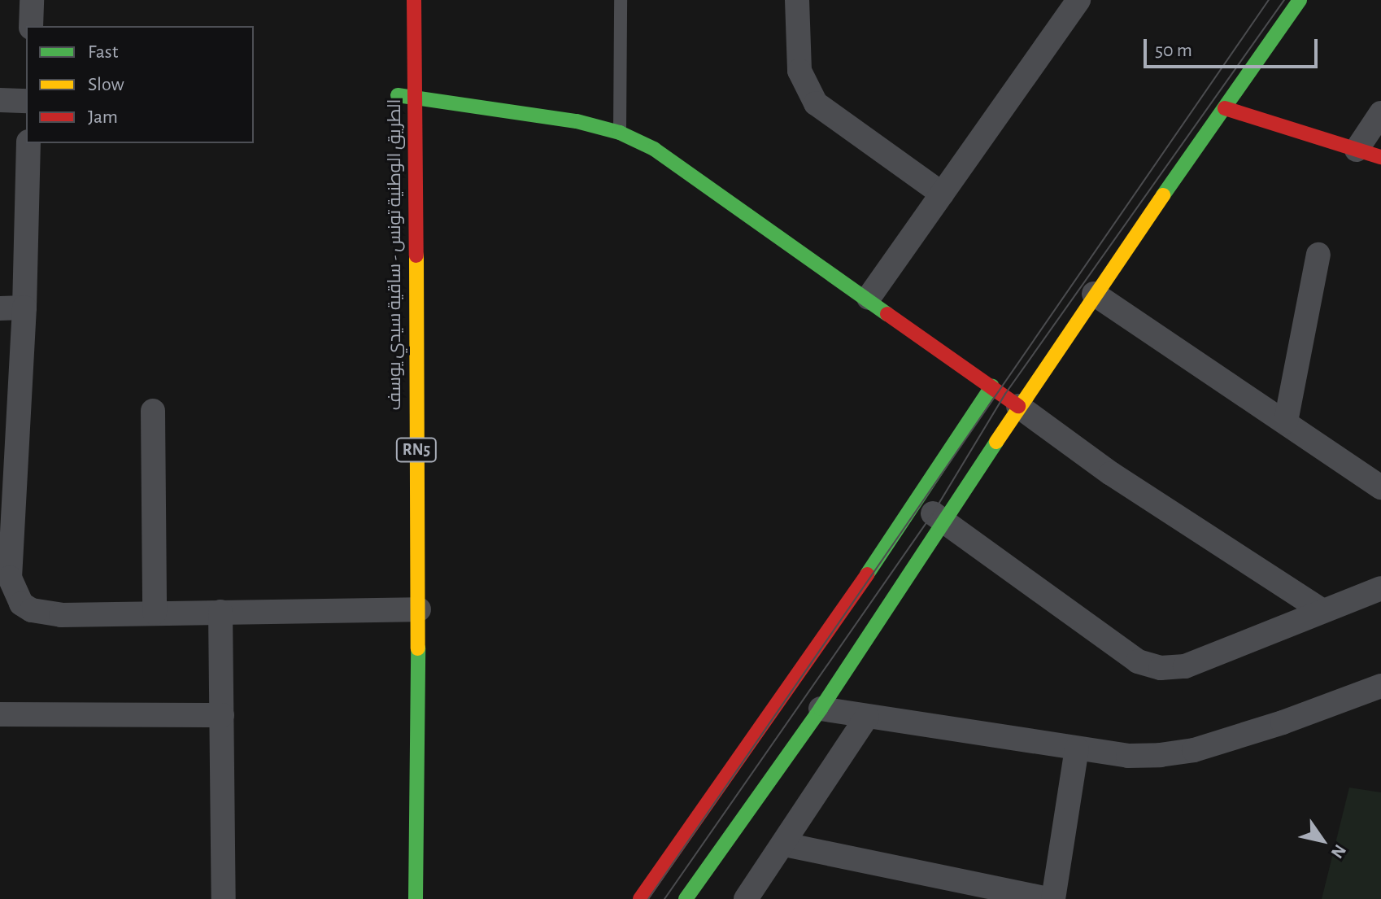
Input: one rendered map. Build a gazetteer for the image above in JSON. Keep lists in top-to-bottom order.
{
  "streets": {
    "main road": ["الطريق الوطنية تونس - ساقية سيدي يوسف", "RN5"]
  },
  "legend": ["Fast", "Slow", "Jam"],
  "scale_bar": "50 m",
  "north": "bottom right"
}
